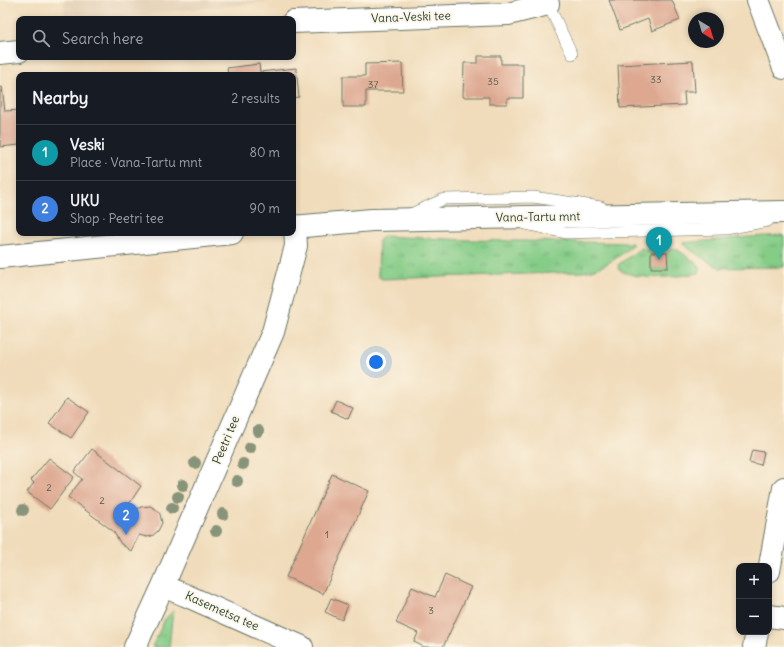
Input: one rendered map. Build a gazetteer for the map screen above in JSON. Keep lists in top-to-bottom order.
{
  "streets": {
    "street": [
      "Vana-Veski tee",
      "Vana-Tartu mnt",
      "Peetri tee",
      "Kasemetsa tee"
    ]
  },
  "crossings": [
    ["Peetri tee", "Kasemetsa tee"]
  ],
  "house_numbers": [
    "33",
    "35",
    "37",
    "2",
    "2",
    "1",
    "3"
  ],
  "north": "bottom right",
  "page": {
    "search": "Search here",
    "heading": ["Nearby", "2 results"],
    "list": [
      {
        "mark": "1",
        "name": "Veski",
        "note": "Place · Vana-Tartu mnt",
        "value": "80 m"
      },
      {
        "mark": "2",
        "name": "UKU",
        "note": "Shop · Peetri tee",
        "value": "90 m"
      }
    ],
    "pins": ["1", "2"],
    "map_buttons": ["+", "−"]
  }
}
